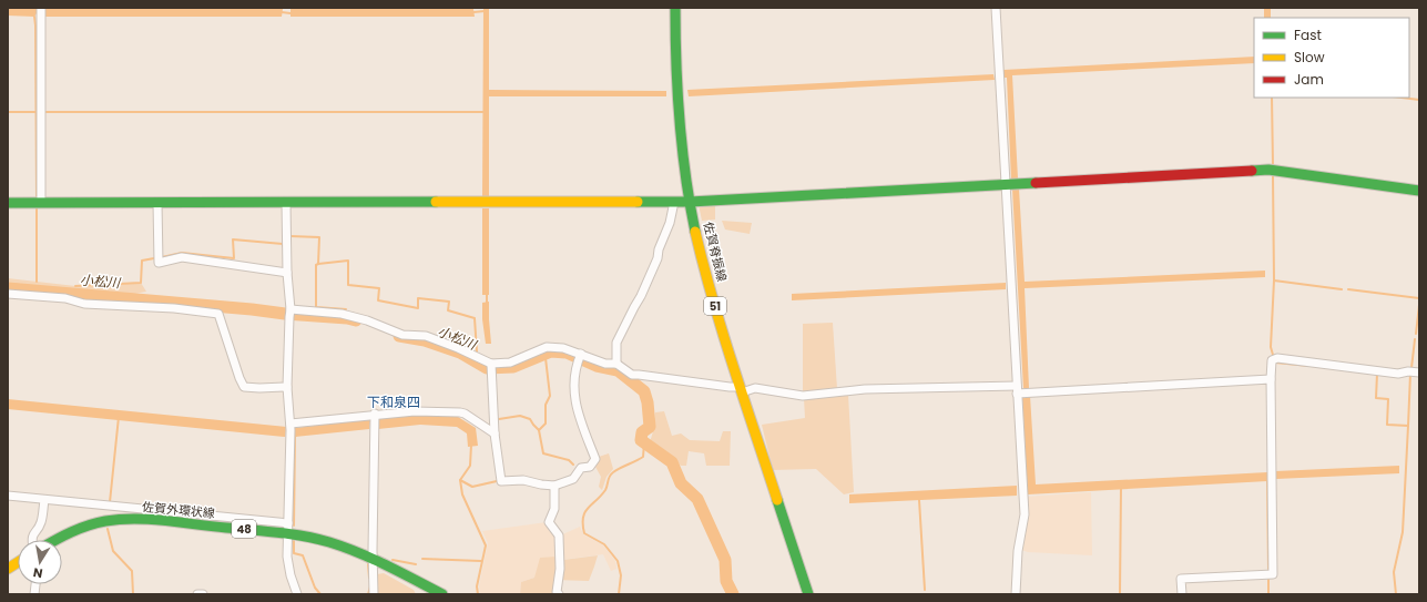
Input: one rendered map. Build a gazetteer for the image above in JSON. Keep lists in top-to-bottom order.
{
  "streets": {
    "street": [
      "佐賀脊振線",
      "51",
      "佐賀外環状線",
      "48"
    ]
  },
  "districts": ["下和泉四"],
  "water": ["小松川"],
  "legend": ["Fast", "Slow", "Jam"],
  "north": "bottom"
}
